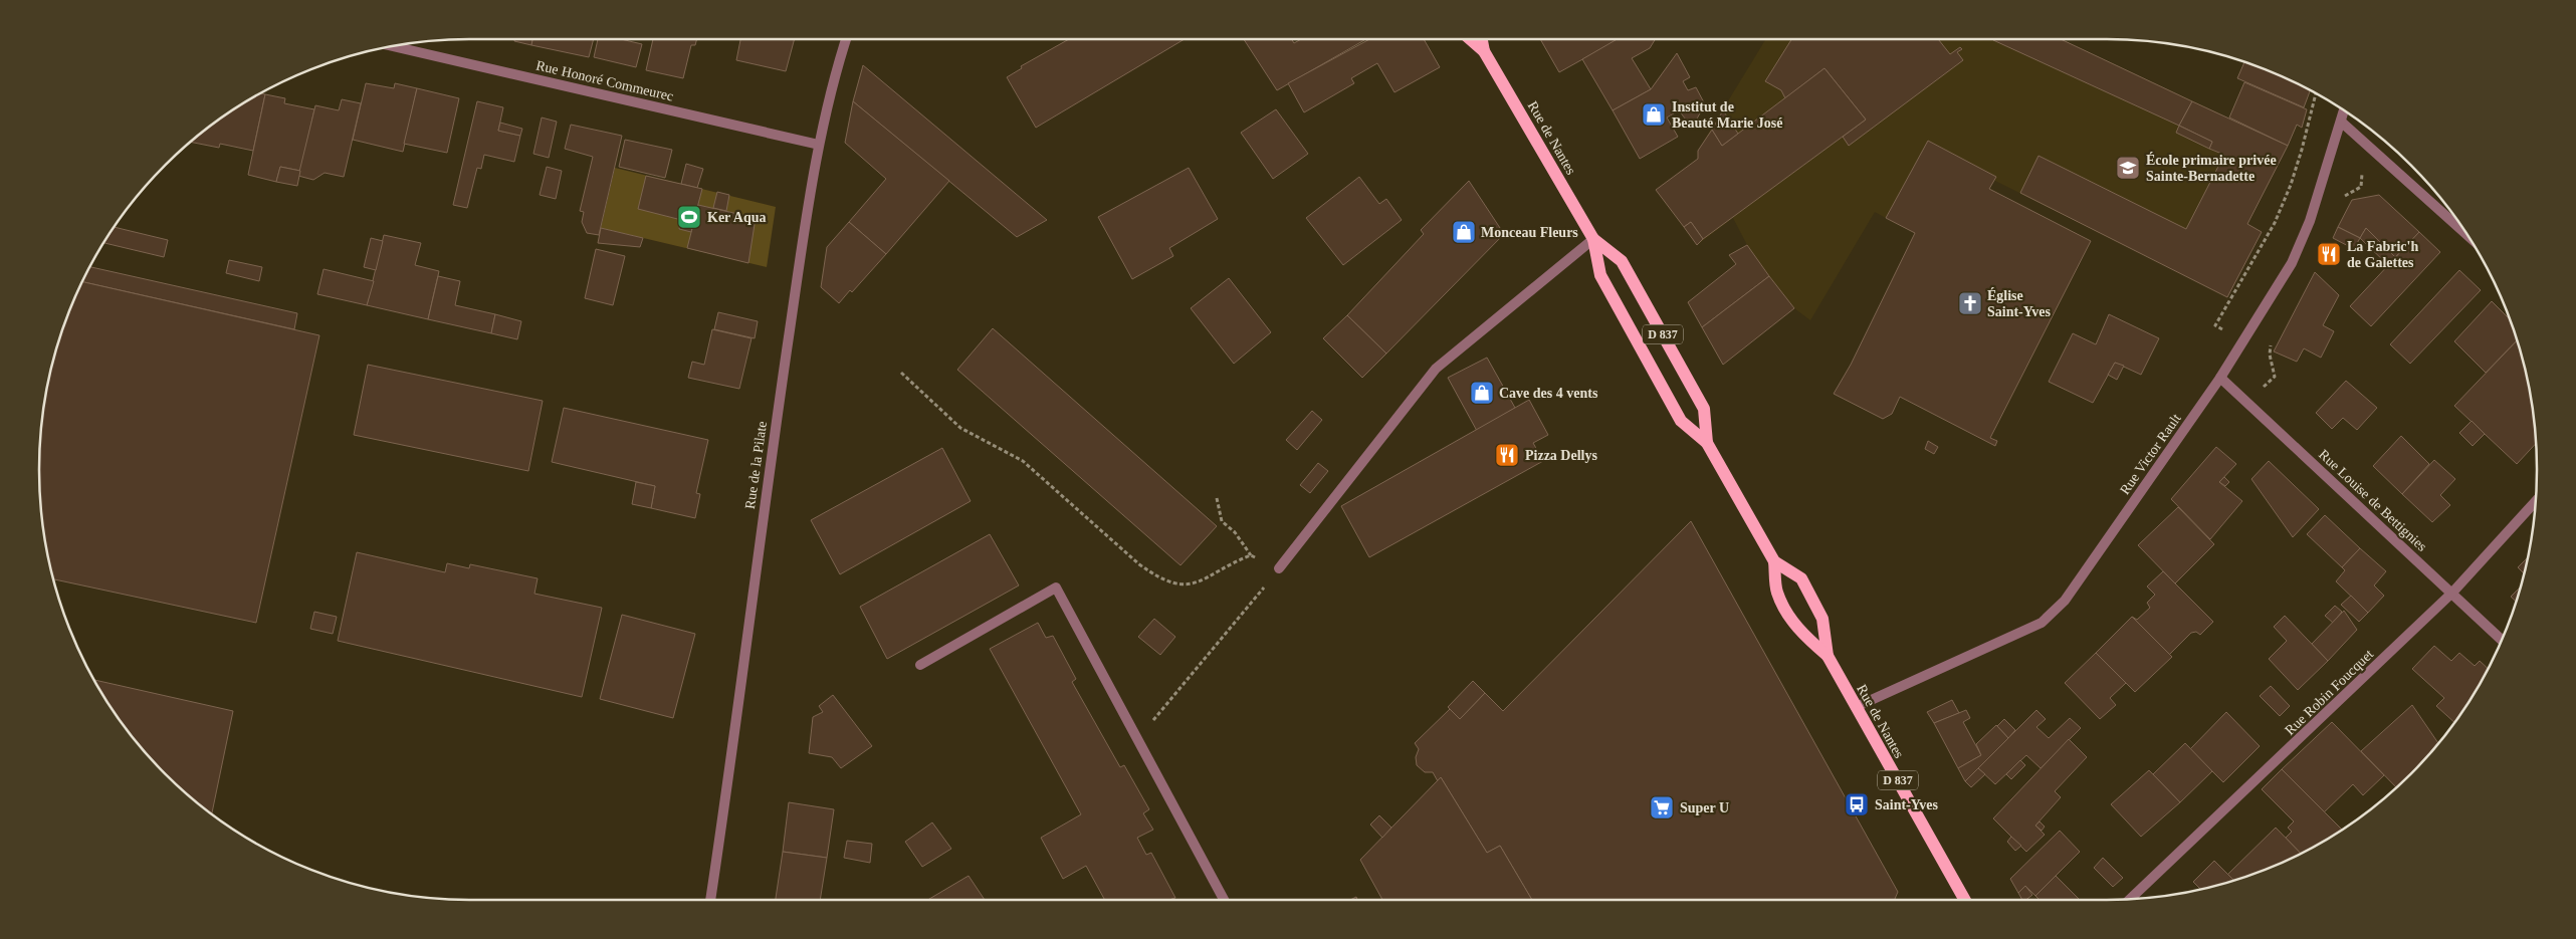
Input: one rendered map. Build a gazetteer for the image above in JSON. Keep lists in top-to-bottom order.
{
  "streets": {
    "main road": ["Rue de Nantes", "D 837"],
    "street": [
      "Rue Honoré Commeurec",
      "Rue Victor Rault",
      "Rue de la Pilate",
      "Rue Louise de Bettignies",
      "Rue Robin Foucquet"
    ]
  },
  "crossings": [
    ["Rue Honoré Commeurec", "Rue de la Pilate"],
    ["Rue de Nantes", "Rue Victor Rault"],
    ["Rue Victor Rault", "Rue Louise de Bettignies"],
    ["Rue Louise de Bettignies", "Rue Robin Foucquet"]
  ],
  "places": {
    "shop": ["Institut de Beauté Marie José", "Monceau Fleurs", "Cave des 4 vents"],
    "school or university": ["École primaire privée Sainte-Bernadette"],
    "sports": ["Ker Aqua"],
    "restaurant": ["La Fabric'h de Galettes", "Pizza Dellys"],
    "church": ["Église Saint-Yves"],
    "bus stop": ["Saint-Yves"],
    "supermarket": ["Super U"]
  }
}
